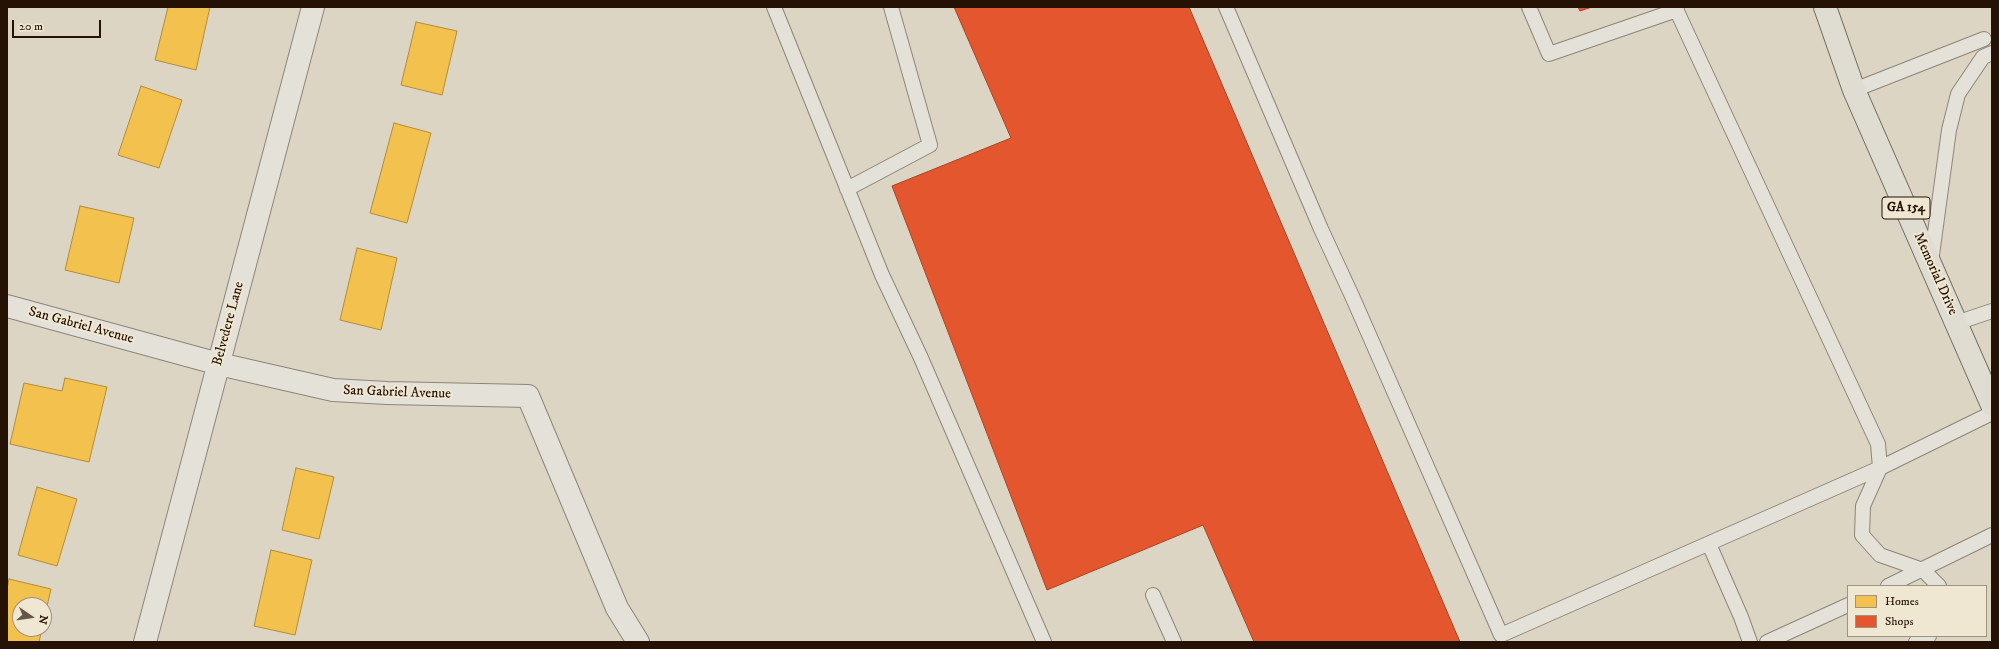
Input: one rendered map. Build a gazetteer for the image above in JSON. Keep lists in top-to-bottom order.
{
  "streets": {
    "main road": ["GA 154", "Memorial Drive"],
    "street": ["Belvedere Lane", "San Gabriel Avenue"]
  },
  "crossings": [
    ["Belvedere Lane", "San Gabriel Avenue"]
  ],
  "legend": ["Homes", "Shops"],
  "scale_bar": "20 m",
  "north": "right"
}
